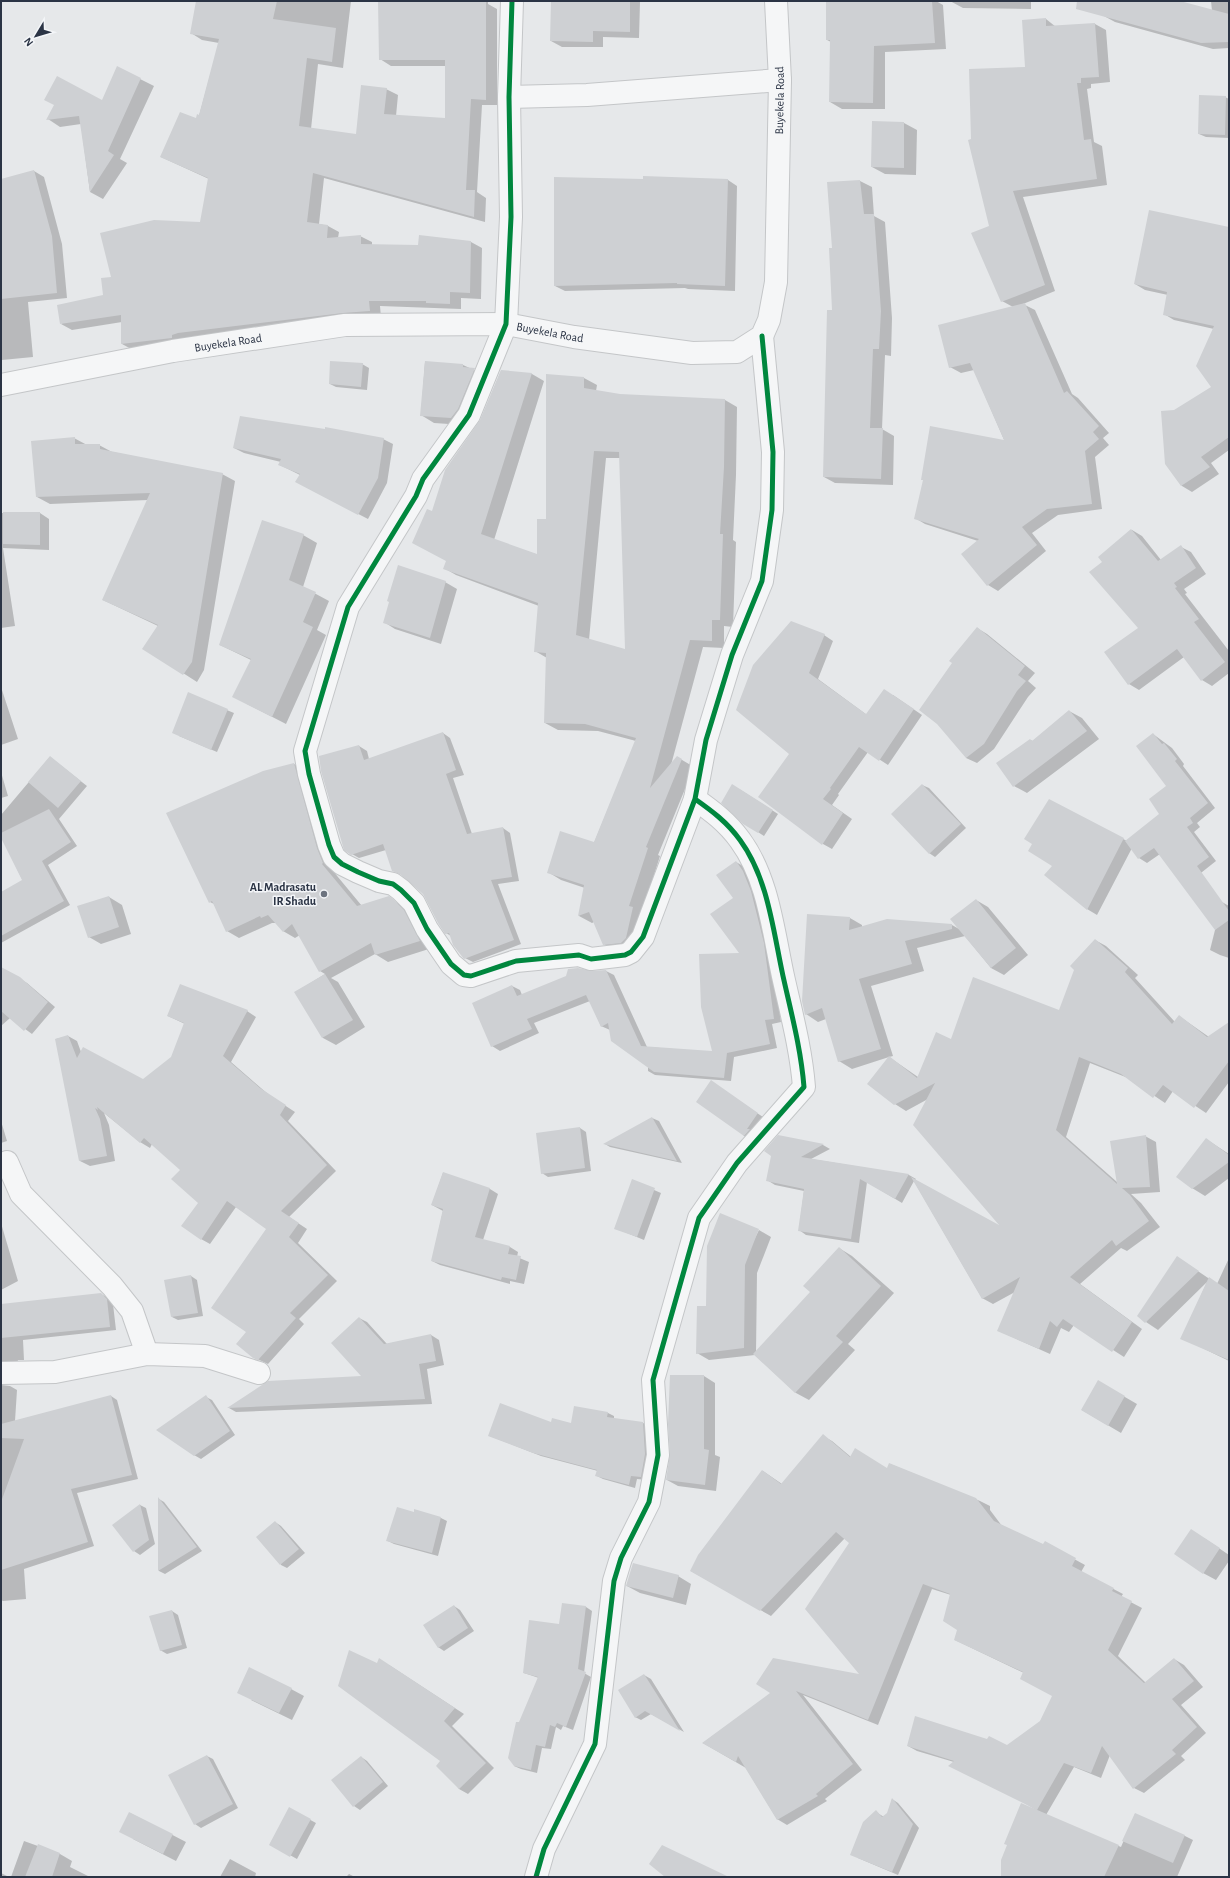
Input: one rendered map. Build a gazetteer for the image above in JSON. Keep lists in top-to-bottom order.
{
  "streets": {
    "street": ["Buyekela Road"]
  },
  "places": ["AL Madrasatu IR Shadu"],
  "north": "bottom left"
}
